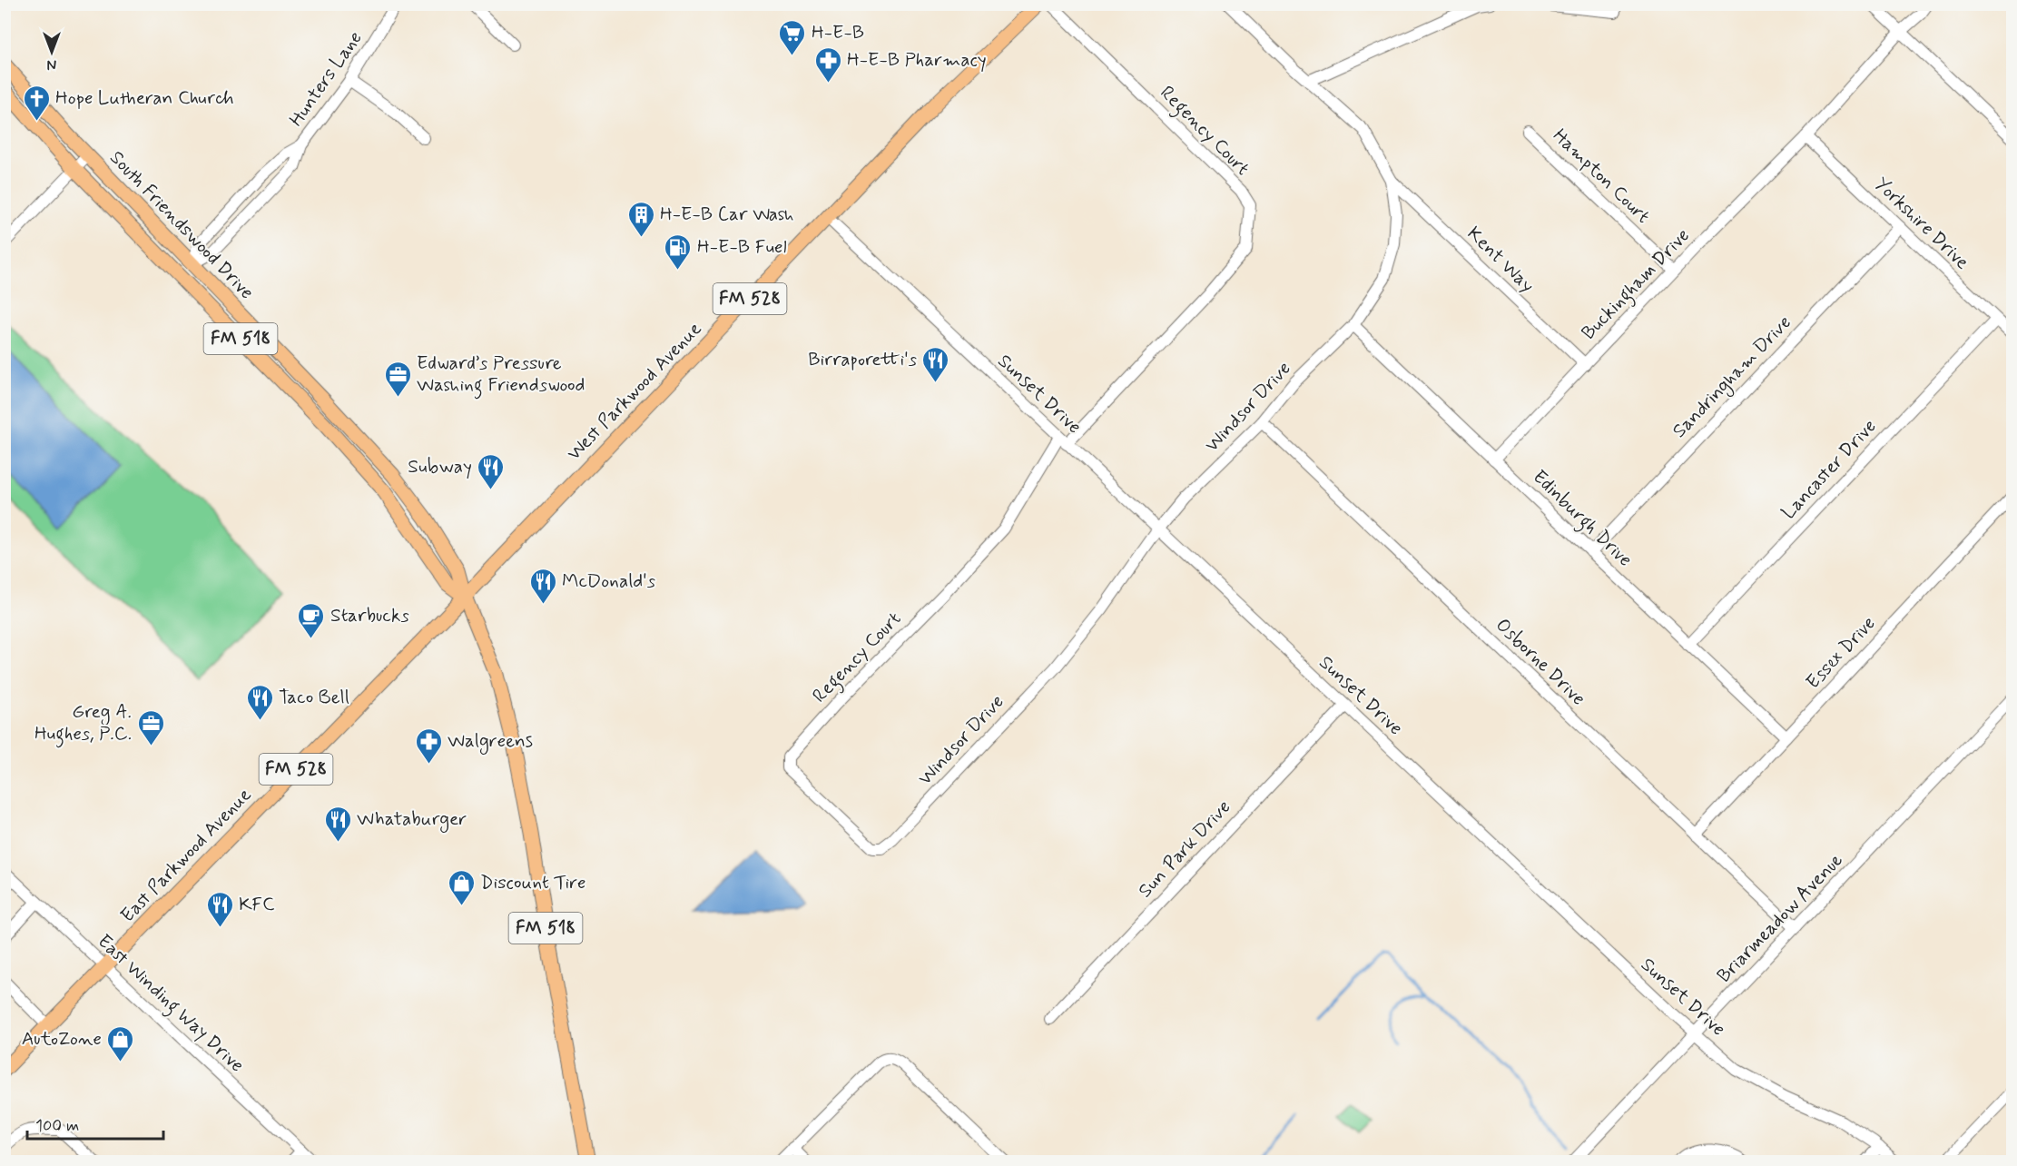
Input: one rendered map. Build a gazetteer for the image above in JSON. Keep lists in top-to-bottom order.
{
  "streets": {
    "main road": [
      "South Friendswood Drive",
      "FM 528",
      "FM 518",
      "West Parkwood Avenue",
      "East Parkwood Avenue"
    ],
    "street": [
      "Hunters Lane",
      "Regency Court",
      "Hampton Court",
      "Yorkshire Drive",
      "Kent Way",
      "Buckingham Drive",
      "Sandringham Drive",
      "Sunset Drive",
      "Windsor Drive",
      "Lancaster Drive",
      "Edinburgh Drive",
      "Essex Drive",
      "Osborne Drive",
      "Sun Park Drive",
      "Briarmeadow Avenue",
      "East Winding Way Drive"
    ]
  },
  "crossings": [
    ["Hunters Lane", "South Friendswood Drive"],
    ["Regency Court", "Sunset Drive"],
    ["Regency Court", "Windsor Drive"],
    ["Hampton Court", "Buckingham Drive"],
    ["Yorkshire Drive", "Buckingham Drive"],
    ["Yorkshire Drive", "Sandringham Drive"],
    ["Yorkshire Drive", "Lancaster Drive"],
    ["South Friendswood Drive", "West Parkwood Avenue"],
    ["South Friendswood Drive", "East Parkwood Avenue"],
    ["Kent Way", "Buckingham Drive"],
    ["Kent Way", "Windsor Drive"],
    ["Buckingham Drive", "Edinburgh Drive"],
    ["Sandringham Drive", "Edinburgh Drive"],
    ["West Parkwood Avenue", "Sunset Drive"],
    ["West Parkwood Avenue", "East Parkwood Avenue"],
    ["Sunset Drive", "Windsor Drive"],
    ["Sunset Drive", "Sun Park Drive"],
    ["Sunset Drive", "Briarmeadow Avenue"],
    ["Windsor Drive", "Edinburgh Drive"],
    ["Windsor Drive", "Osborne Drive"],
    ["Lancaster Drive", "Edinburgh Drive"],
    ["Edinburgh Drive", "Essex Drive"],
    ["Essex Drive", "Osborne Drive"],
    ["Osborne Drive", "Briarmeadow Avenue"],
    ["East Parkwood Avenue", "East Winding Way Drive"]
  ],
  "places": {
    "supermarket": ["H-E-B"],
    "pharmacy": ["H-E-B Pharmacy", "Walgreens"],
    "church": ["Hope Lutheran Church"],
    "building": ["H-E-B Car Wash"],
    "fuel station": ["H-E-B Fuel"],
    "restaurant": [
      "Birraporetti's",
      "Subway",
      "McDonald's",
      "Taco Bell",
      "Whataburger",
      "KFC"
    ],
    "office": ["Edward’s Pressure Washing Friendswood", "Greg A. Hughes, P.C."],
    "cafe": ["Starbucks"],
    "shop": ["Discount Tire", "AutoZone"]
  },
  "scale_bar": "100 m",
  "north": "bottom"
}
